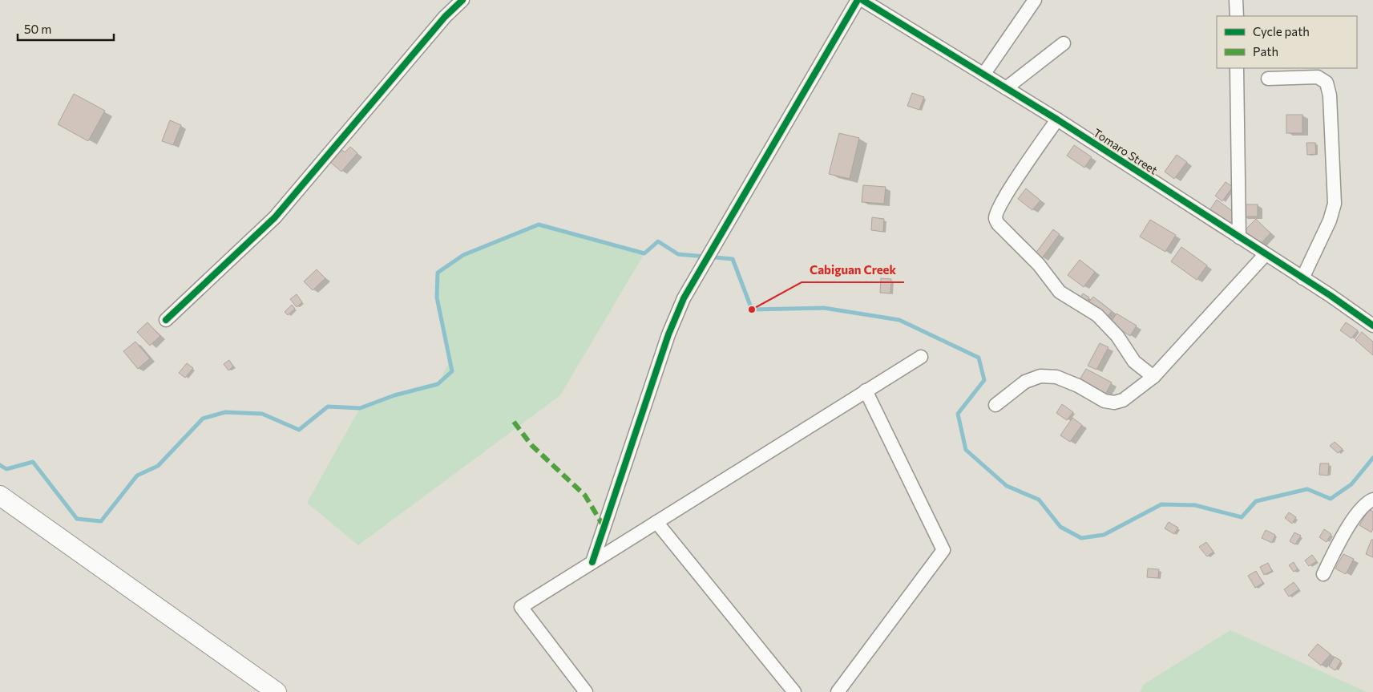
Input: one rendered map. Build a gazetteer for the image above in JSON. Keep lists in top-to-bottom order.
{
  "streets": {
    "street": ["Tomaro Street"]
  },
  "places": ["Cabiguan Creek"],
  "legend": ["Cycle path", "Path"],
  "scale_bar": "50 m"
}
